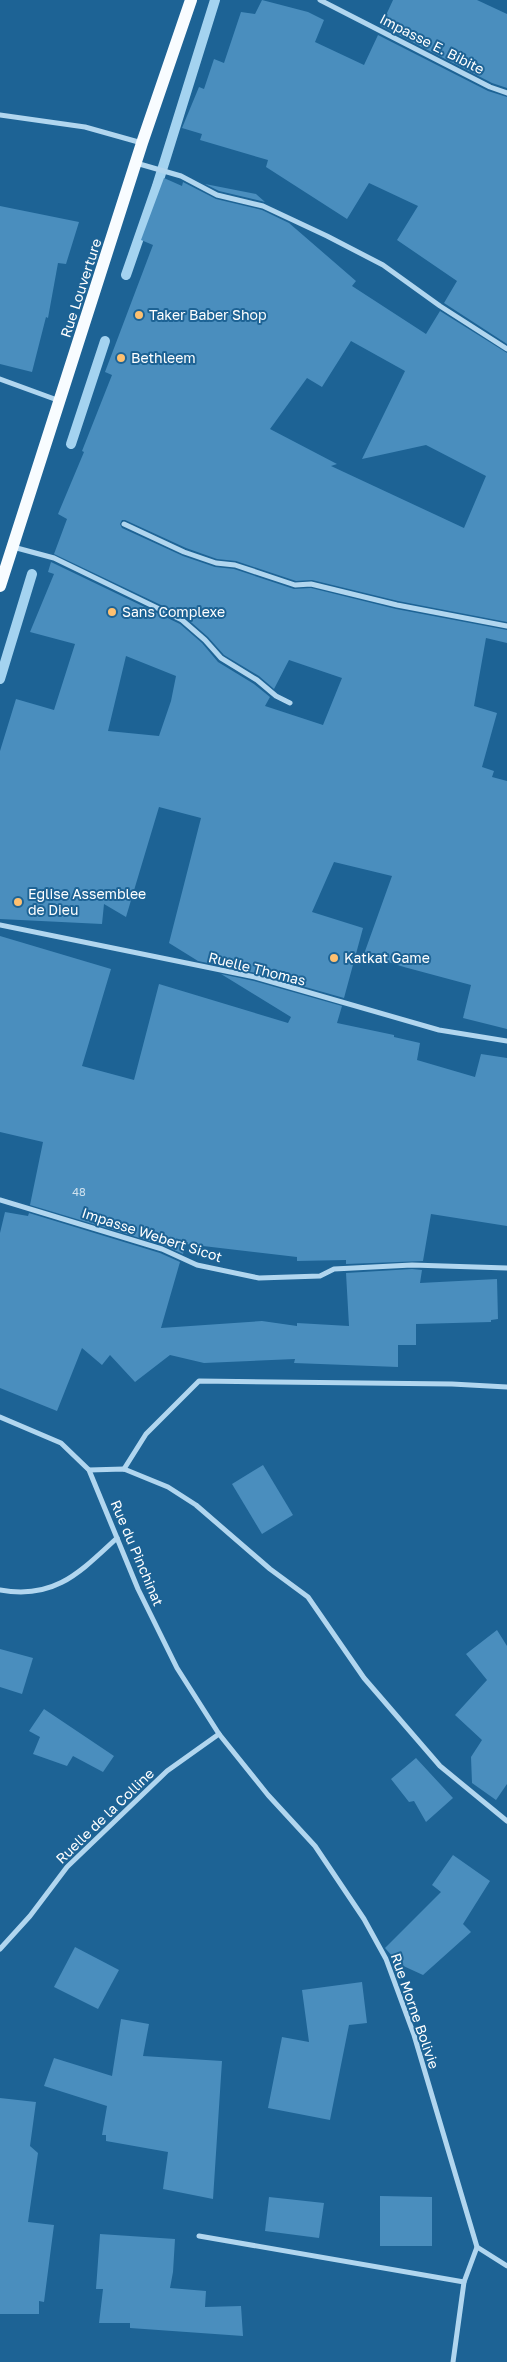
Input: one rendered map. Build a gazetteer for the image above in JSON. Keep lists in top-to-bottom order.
{
  "streets": {
    "main road": ["Rue Louverture"],
    "street": [
      "Impasse E. Bibite",
      "Ruelle Thomas",
      "Impasse Webert Sicot",
      "Rue du Pinchinat",
      "Ruelle de la Colline",
      "Rue Morne Bolivie"
    ]
  },
  "crossings": [
    ["Rue du Pinchinat", "Ruelle de la Colline"],
    ["Rue du Pinchinat", "Rue Morne Bolivie"],
    ["Ruelle de la Colline", "Rue Morne Bolivie"]
  ],
  "places": [
    "Taker Baber Shop",
    "Bethleem",
    "Sans Complexe",
    "Eglise Assemblee de Dieu",
    "Katkat Game"
  ],
  "house_numbers": ["48"]
}
